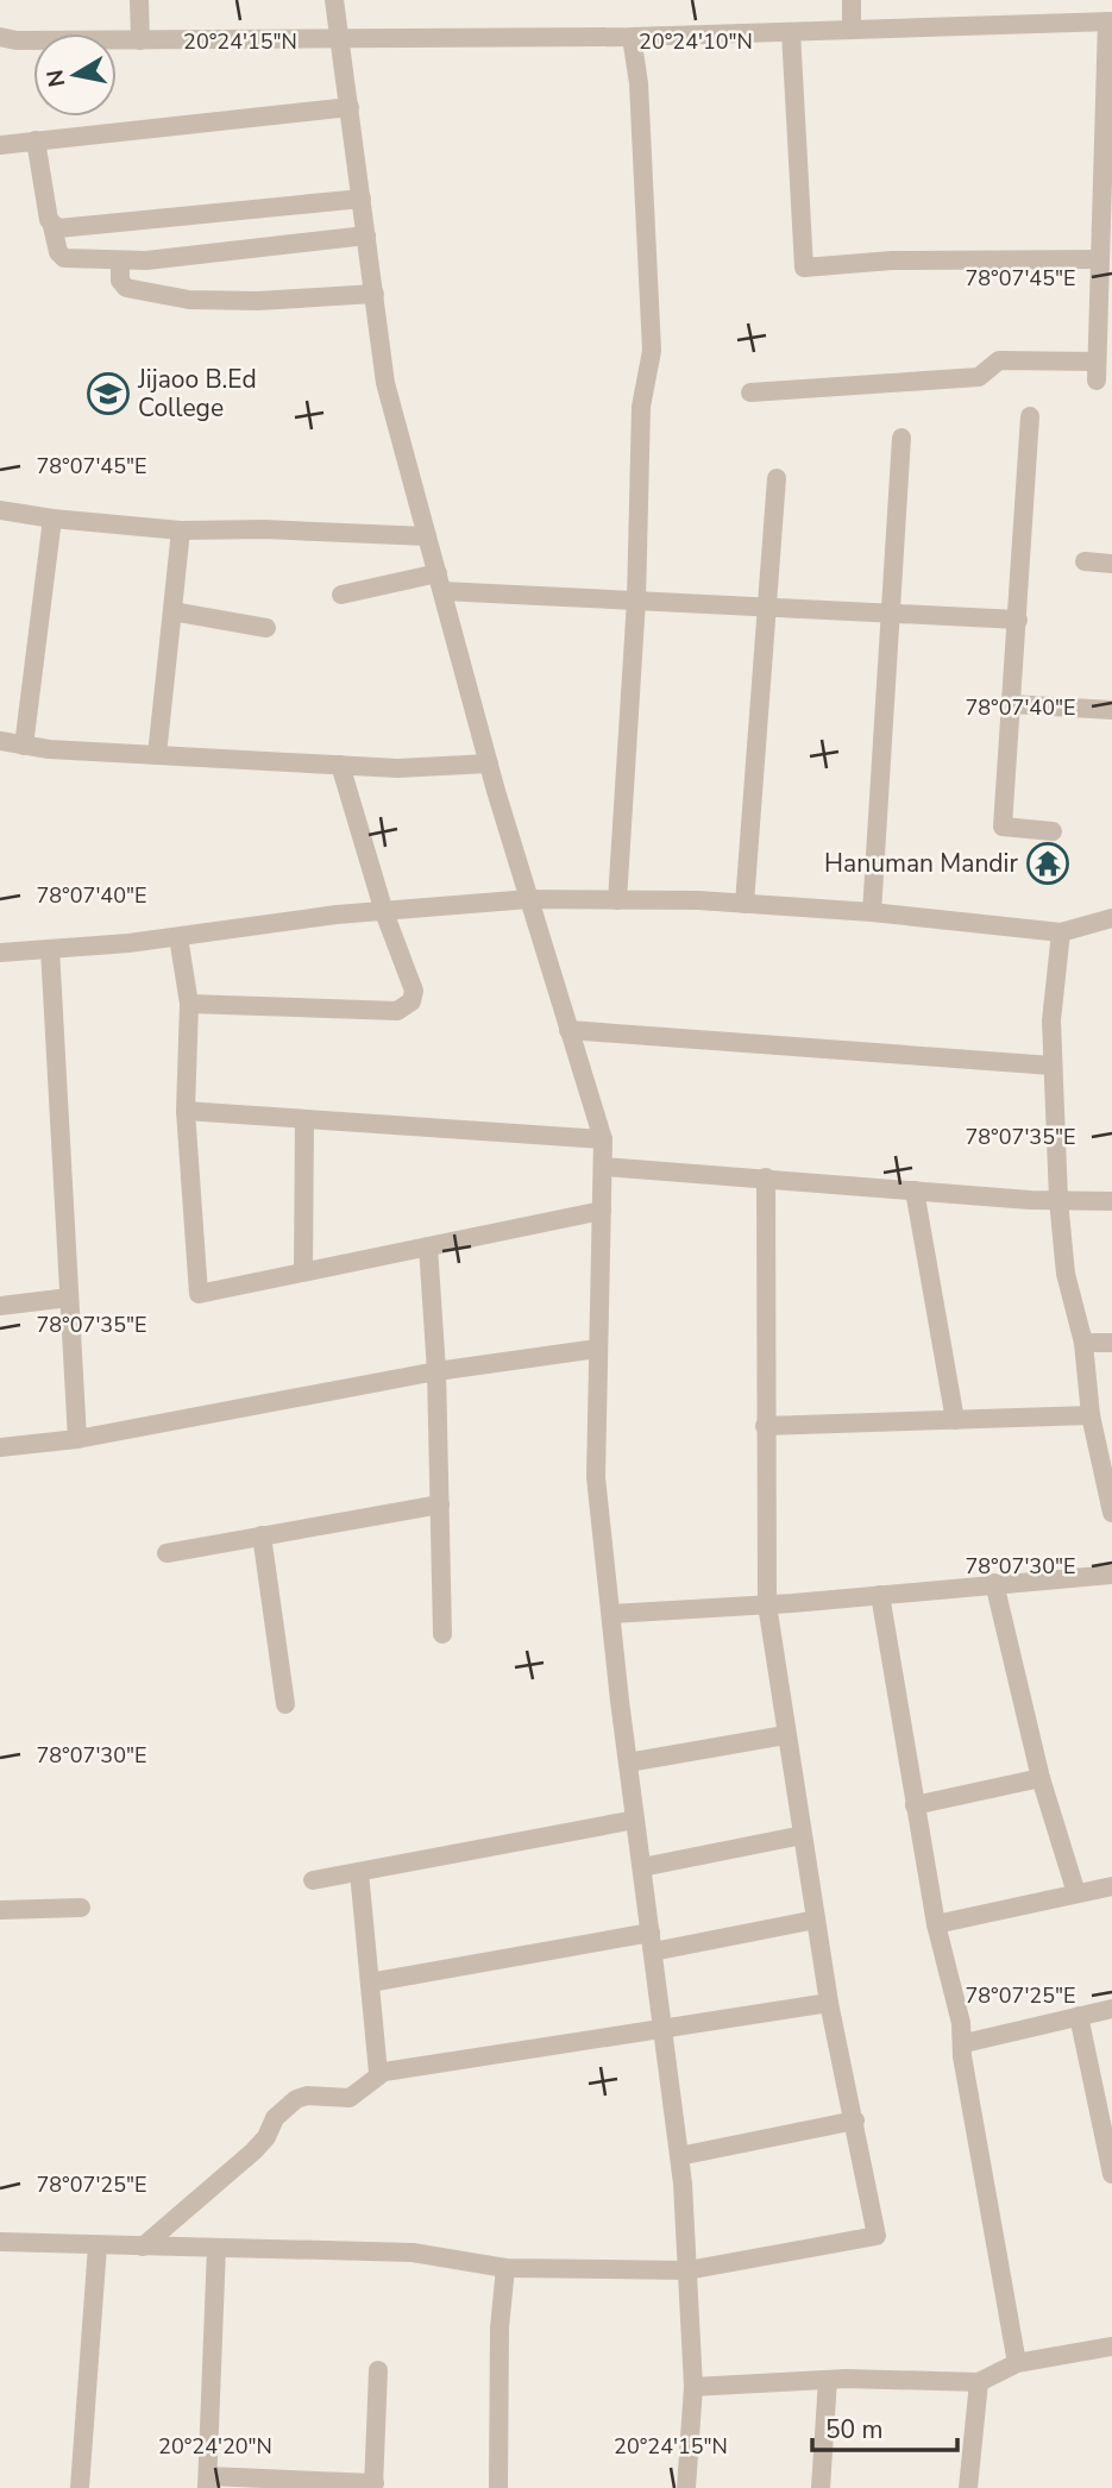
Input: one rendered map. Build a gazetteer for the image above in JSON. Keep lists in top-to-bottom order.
{
  "places": {
    "school or university": ["Jijaoo B.Ed College"],
    "temple": ["Hanuman Mandir"]
  },
  "scale_bar": "50 m",
  "north": "left",
  "coordinates": [
    "20°24'15\"N",
    "20°24'10\"N",
    "78°07'45\"E",
    "78°07'40\"E",
    "78°07'35\"E",
    "78°07'30\"E",
    "78°07'25\"E",
    "20°24'20\"N"
  ]
}
